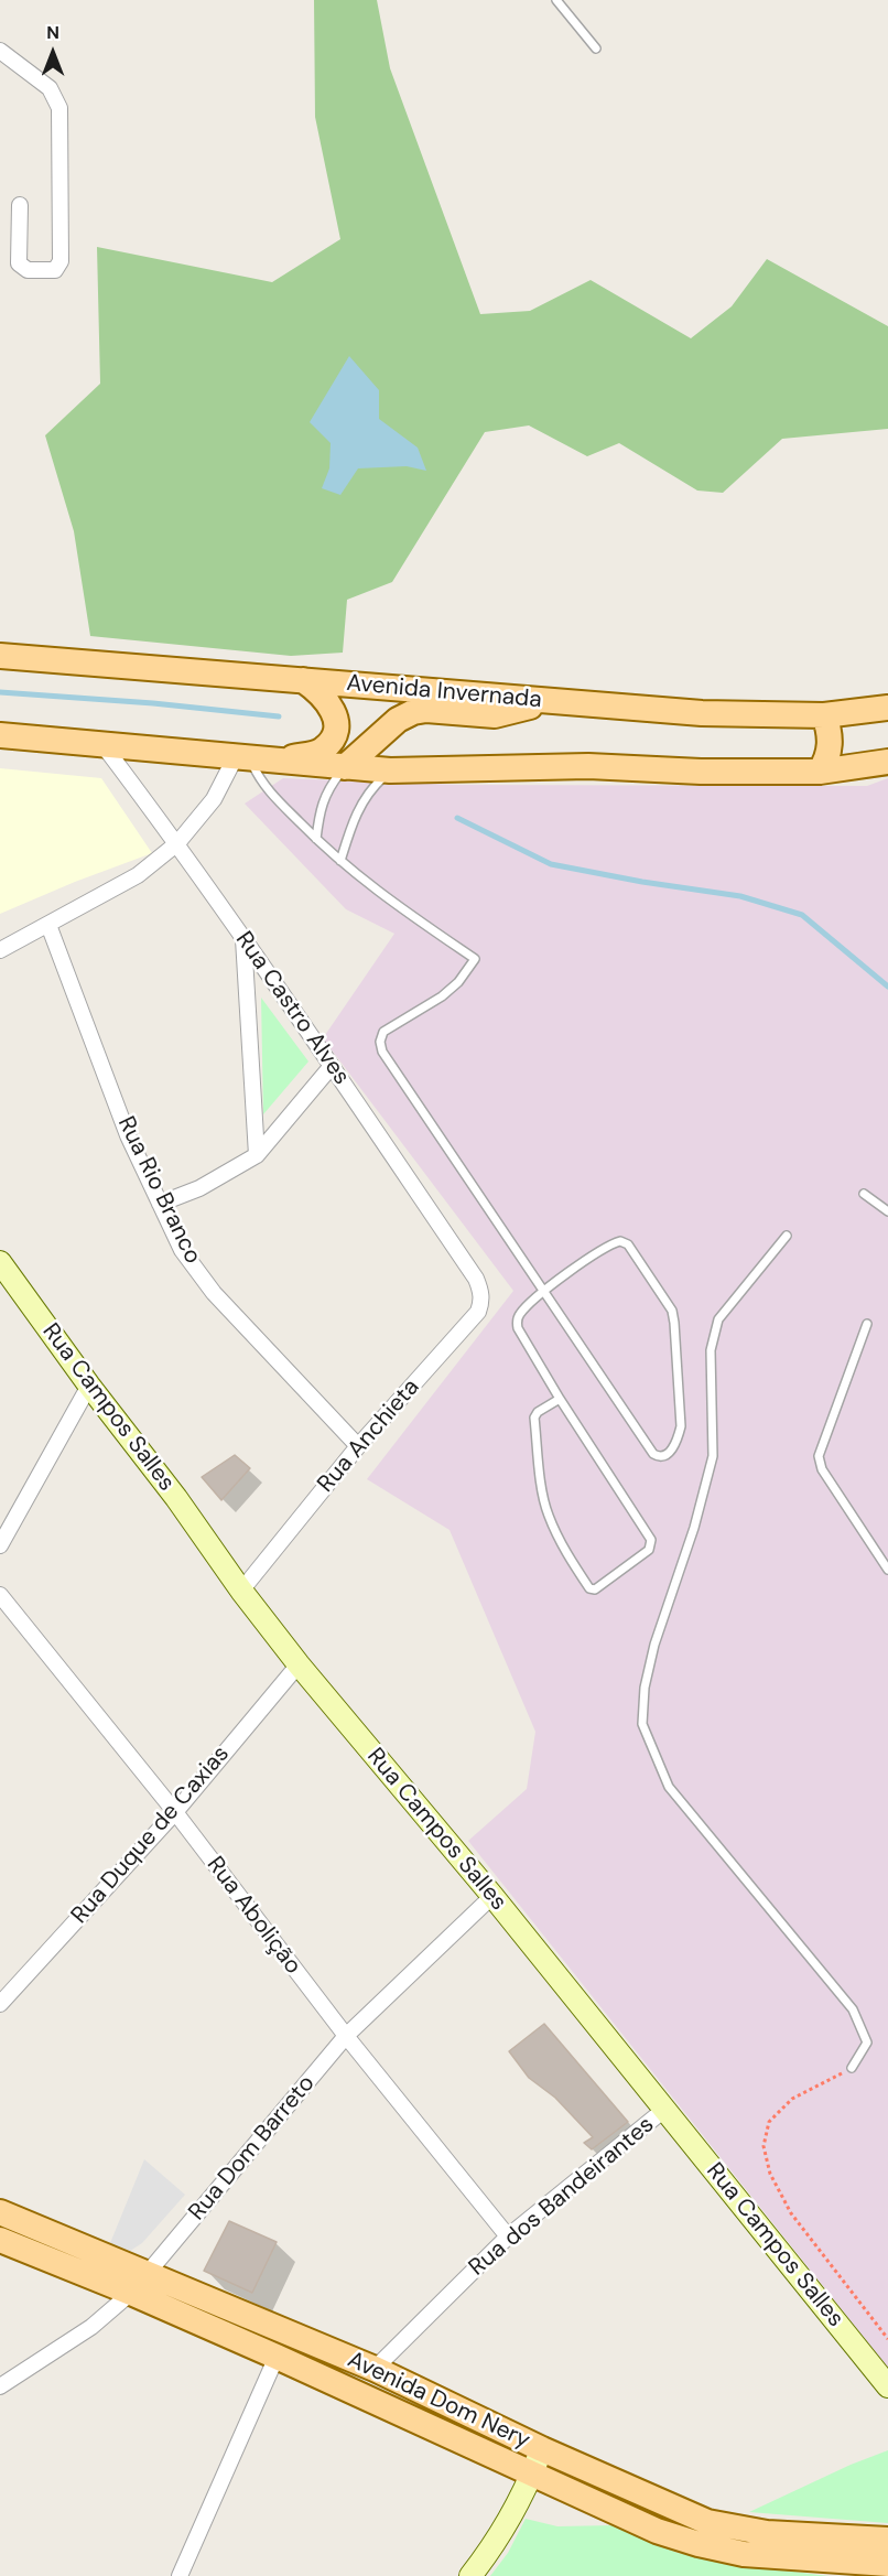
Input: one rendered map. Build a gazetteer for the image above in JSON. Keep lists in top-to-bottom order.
{
  "streets": {
    "main road": ["Avenida Invernada", "Rua Campos Salles", "Avenida Dom Nery"],
    "street": [
      "Rua Castro Alves",
      "Rua Rio Branco",
      "Rua Anchieta",
      "Rua Duque de Caxias",
      "Rua Abolição",
      "Rua Dom Barreto",
      "Rua dos Bandeirantes"
    ]
  },
  "crossings": [
    ["Rua Castro Alves", "Rua Anchieta"],
    ["Rua Rio Branco", "Rua Anchieta"],
    ["Rua Campos Salles", "Rua Anchieta"],
    ["Rua Campos Salles", "Rua Duque de Caxias"],
    ["Rua Campos Salles", "Rua Dom Barreto"],
    ["Rua Campos Salles", "Rua dos Bandeirantes"],
    ["Rua Duque de Caxias", "Rua Abolição"],
    ["Rua Abolição", "Rua Dom Barreto"],
    ["Rua Abolição", "Rua dos Bandeirantes"],
    ["Rua Dom Barreto", "Avenida Dom Nery"],
    ["Rua dos Bandeirantes", "Avenida Dom Nery"]
  ],
  "north": "top"
}
